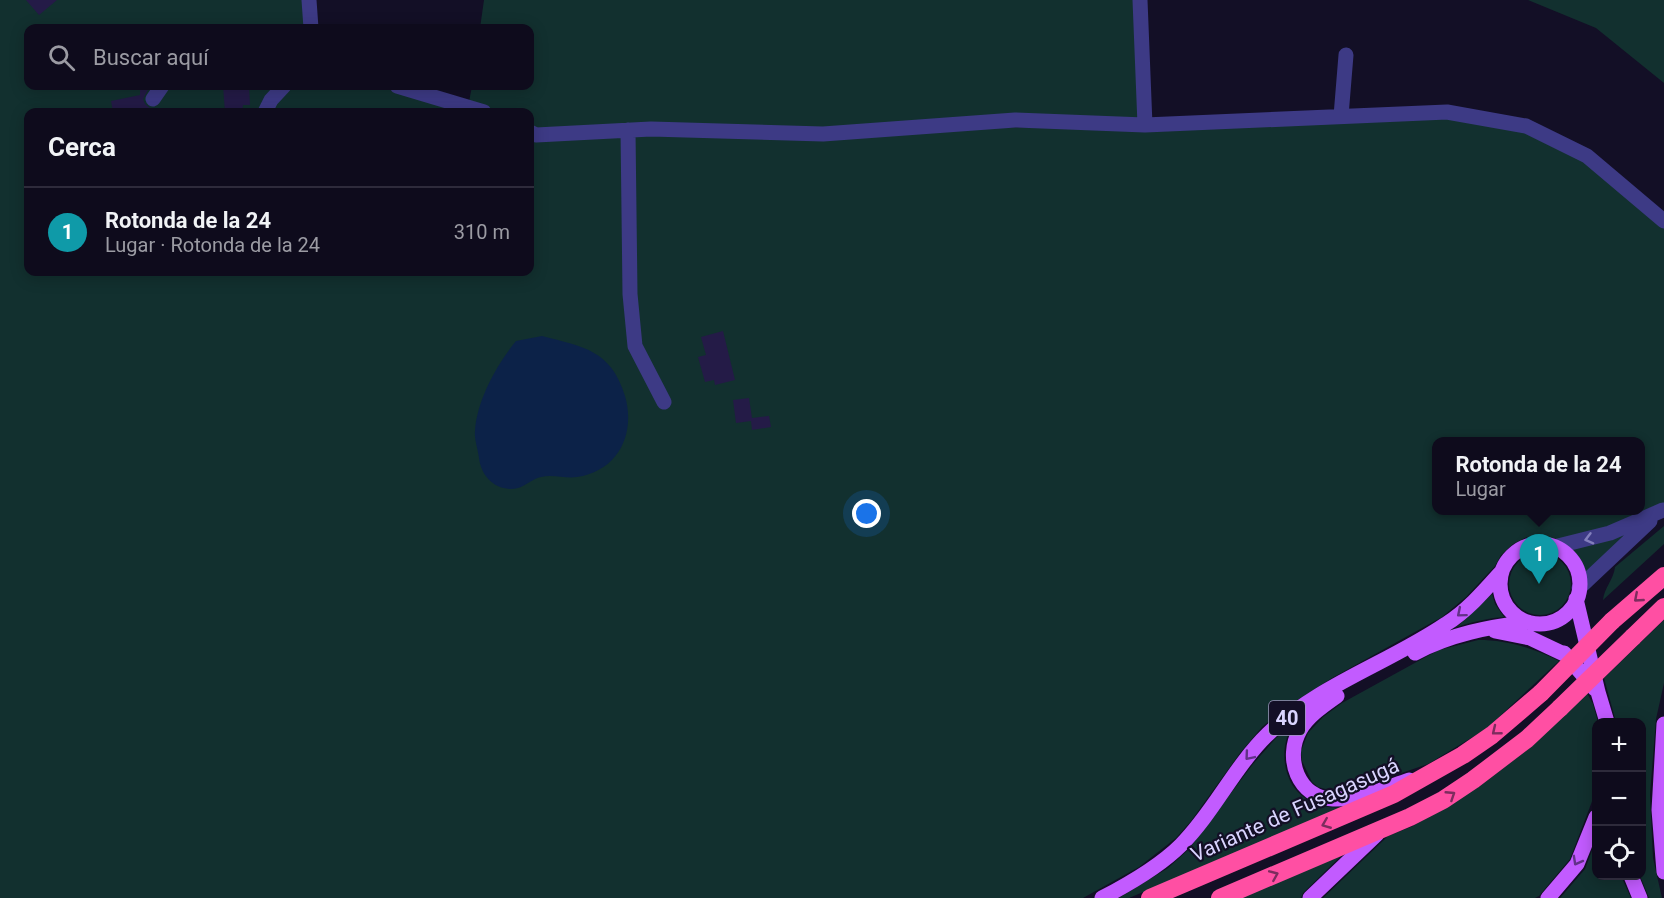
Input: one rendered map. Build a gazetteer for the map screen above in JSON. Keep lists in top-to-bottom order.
{
  "streets": {
    "highway": ["40", "Variante de Fusagasugá"]
  },
  "crossings": [
    ["40", "Variante de Fusagasugá"]
  ],
  "page": {
    "search": "Buscar aquí",
    "heading": "Cerca",
    "list": [
      {
        "mark": "1",
        "name": "Rotonda de la 24",
        "note": "Lugar · Rotonda de la 24",
        "value": "310 m"
      }
    ],
    "popup": ["Rotonda de la 24", "Lugar"],
    "pins": "1",
    "map_buttons": ["+", "−"]
  }
}
